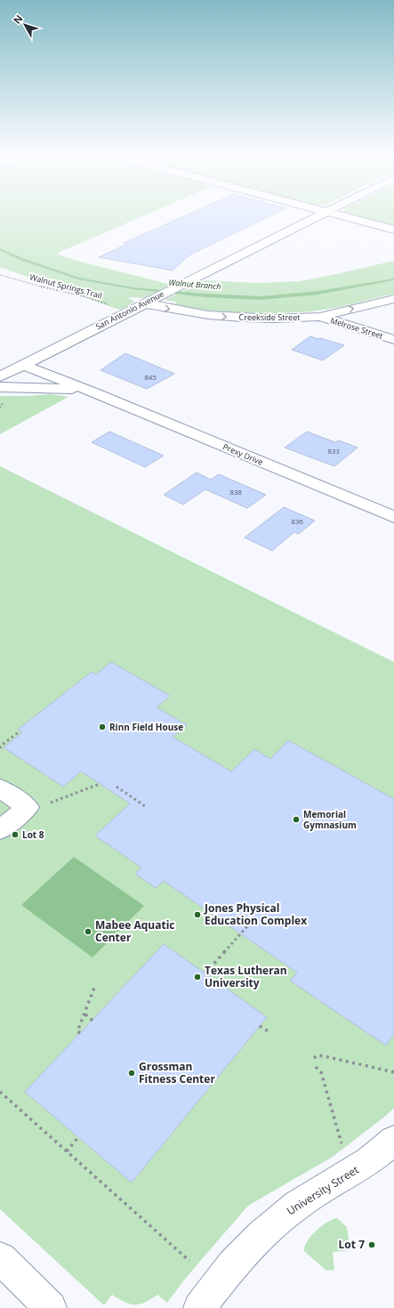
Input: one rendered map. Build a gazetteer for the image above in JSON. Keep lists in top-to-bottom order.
{
  "streets": {
    "street": [
      "San Antonio Avenue",
      "Creekside Street",
      "Melrose Street",
      "Prexy Drive",
      "University Street"
    ],
    "path": ["Walnut Springs Trail"]
  },
  "crossings": [
    ["Walnut Springs Trail", "San Antonio Avenue"],
    ["San Antonio Avenue", "Creekside Street"],
    ["San Antonio Avenue", "Prexy Drive"],
    ["Creekside Street", "Melrose Street"]
  ],
  "one_way": ["Creekside Street"],
  "water": ["Walnut Branch"],
  "places": [
    "Rinn Field House",
    "Memorial Gymnasium",
    "Lot 8",
    "Jones Physical Education Complex",
    "Mabee Aquatic Center",
    "Texas Lutheran University",
    "Grossman Fitness Center",
    "Lot 7"
  ],
  "house_numbers": [
    "845",
    "833",
    "838",
    "836"
  ],
  "north": "top left"
}
